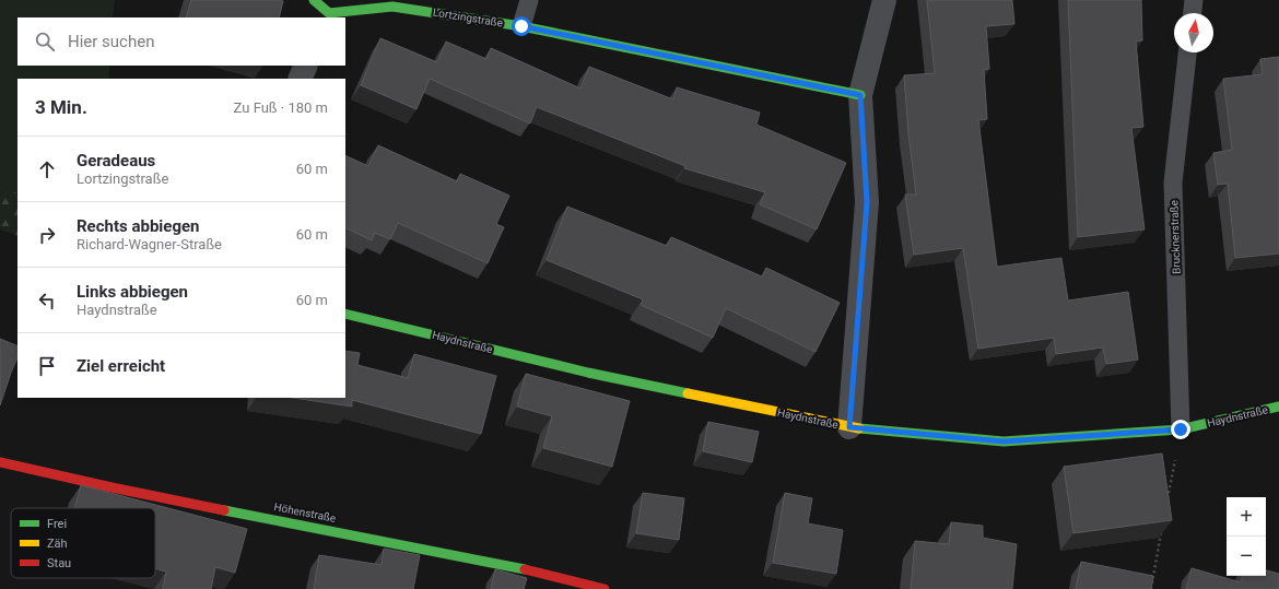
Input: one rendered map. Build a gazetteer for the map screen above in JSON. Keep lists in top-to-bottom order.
{
  "streets": {
    "street": ["Lortzingstraße", "Haydnstraße", "Höhenstraße"],
    "lane": ["Brucknerstraße"]
  },
  "crossings": [
    ["Brucknerstraße", "Haydnstraße"]
  ],
  "legend": ["Frei", "Zäh", "Stau"],
  "north": "top",
  "page": {
    "search": "Hier suchen",
    "heading": ["3 Min.", "Zu Fuß · 180 m"],
    "list": [
      ["Geradeaus", "Lortzingstraße", "60 m"],
      ["Rechts abbiegen", "Richard-Wagner-Straße", "60 m"],
      ["Links abbiegen", "Haydnstraße", "60 m"],
      "Ziel erreicht"
    ],
    "map_buttons": ["+", "−"]
  }
}
